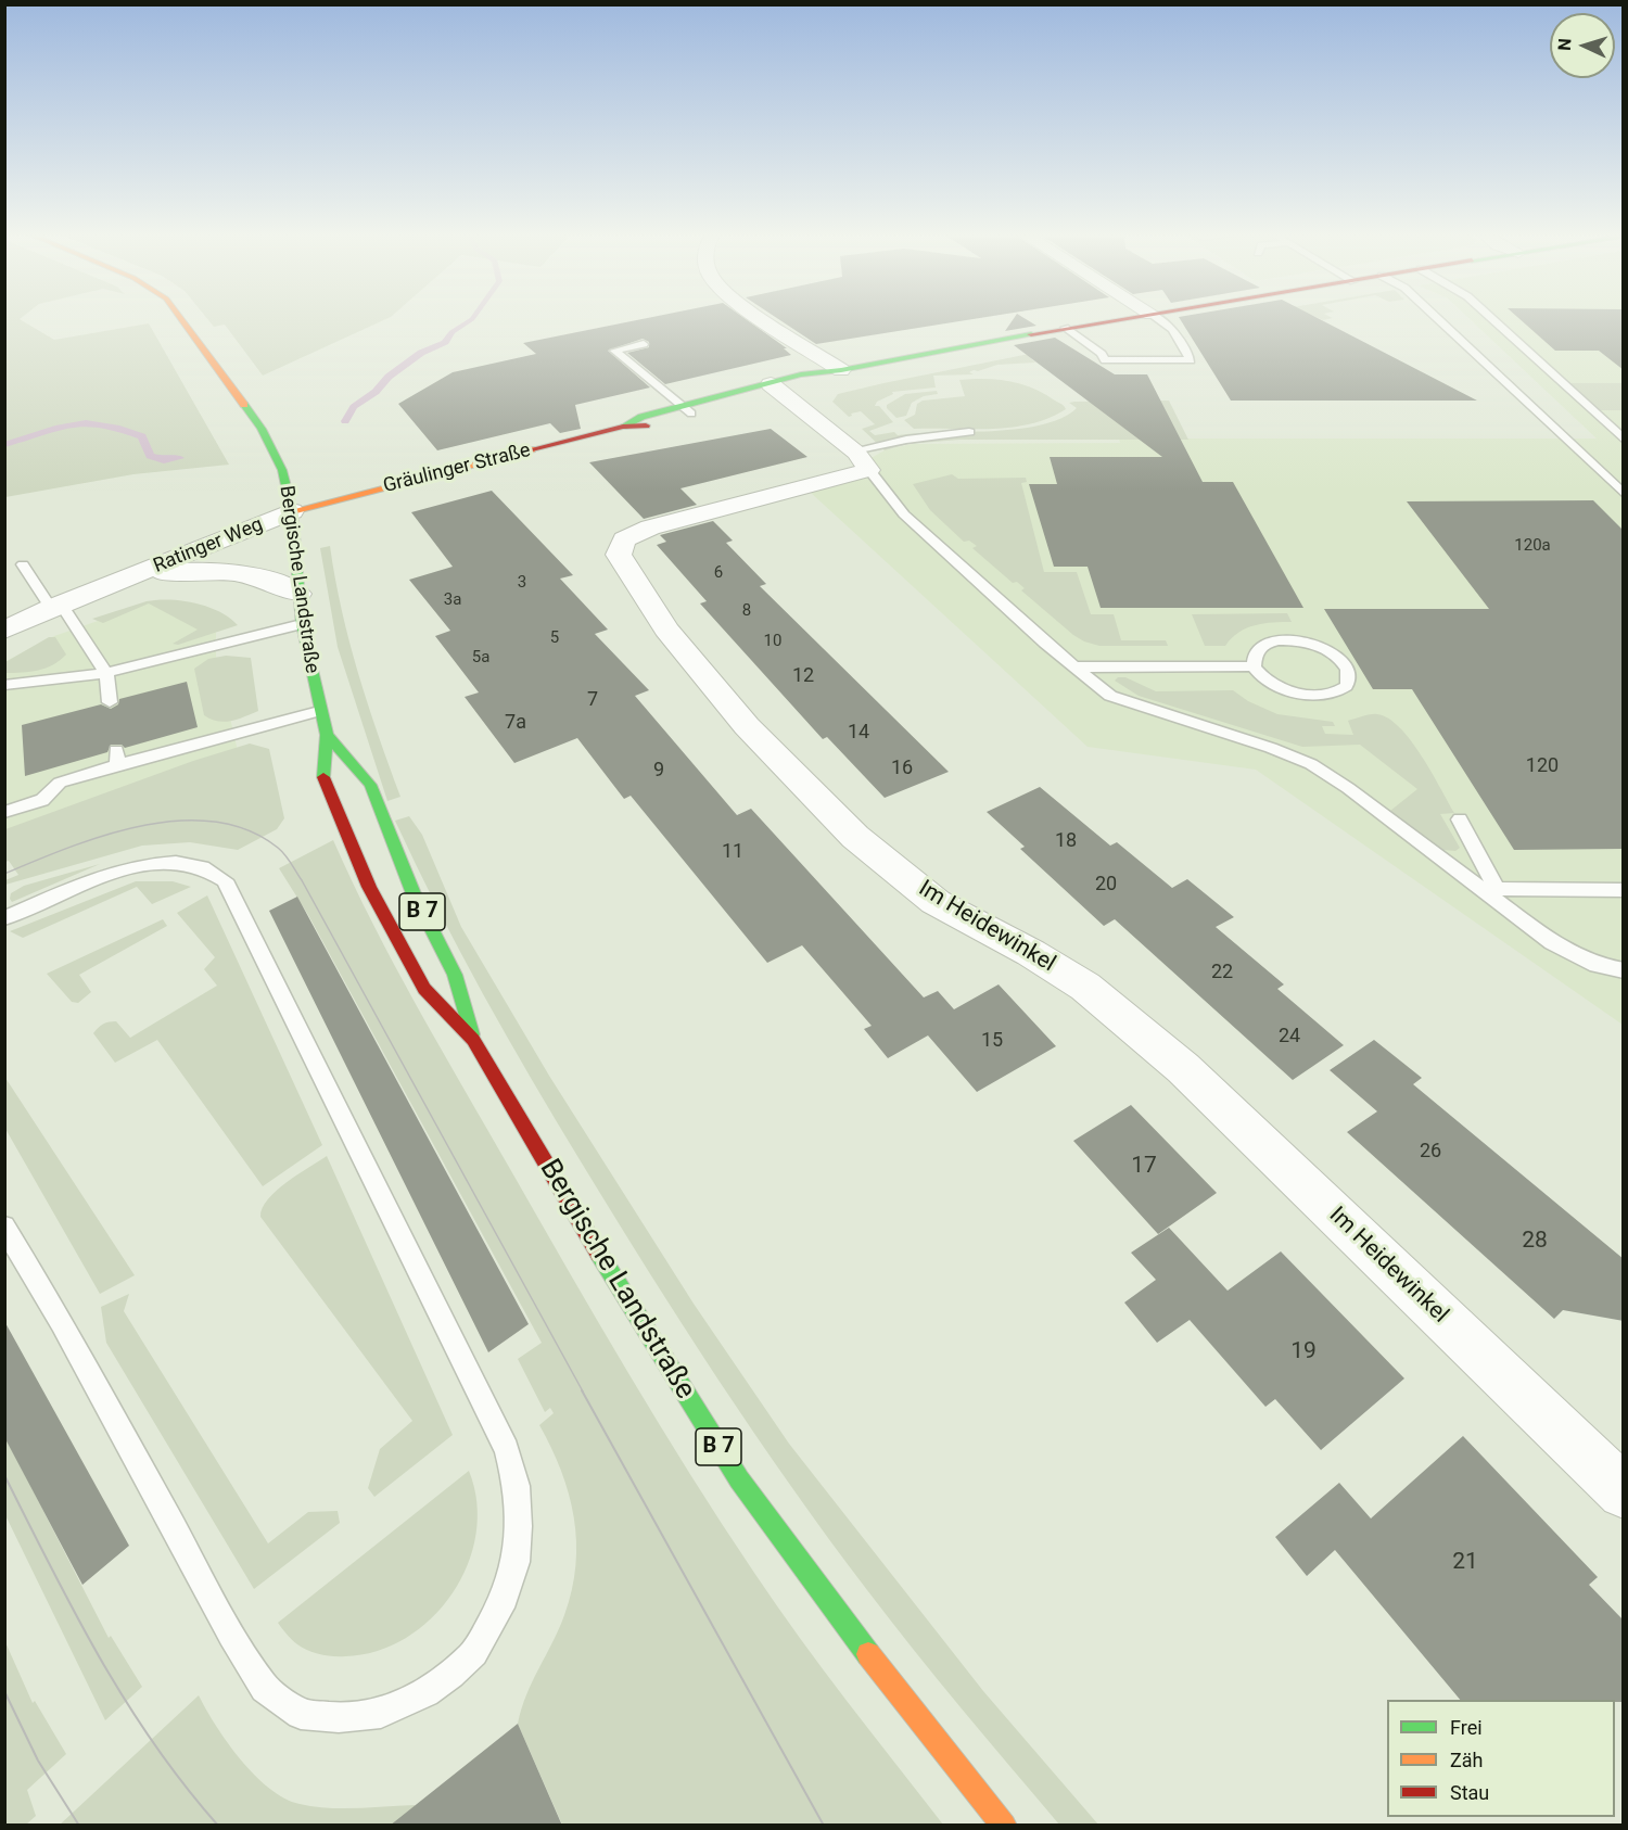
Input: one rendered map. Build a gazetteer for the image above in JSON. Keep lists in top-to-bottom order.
{
  "streets": {
    "main road": ["Gräulinger Straße", "Bergische Landstraße", "B 7"],
    "street": ["Ratinger Weg", "Im Heidewinkel"]
  },
  "crossings": [
    ["Gräulinger Straße", "Ratinger Weg"],
    ["Gräulinger Straße", "Bergische Landstraße"],
    ["Ratinger Weg", "Bergische Landstraße"]
  ],
  "house_numbers": [
    "120a",
    "6",
    "3",
    "3a",
    "8",
    "5",
    "10",
    "5a",
    "12",
    "7",
    "7a",
    "14",
    "120",
    "16",
    "9",
    "18",
    "11",
    "20",
    "22",
    "24",
    "15",
    "26",
    "17",
    "28",
    "19",
    "21"
  ],
  "legend": ["Frei", "Zäh", "Stau"],
  "north": "left"
}
